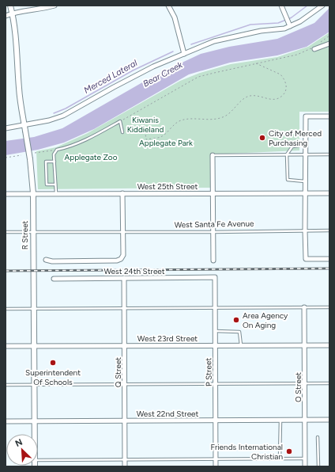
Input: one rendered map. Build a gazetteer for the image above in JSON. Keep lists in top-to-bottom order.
{
  "streets": {
    "street": [
      "West 25th Street",
      "R Street",
      "West 24th Street",
      "West 23rd Street",
      "Q Street",
      "P Street",
      "O Street",
      "West 22nd Street"
    ],
    "lane": ["West Santa Fe Avenue"]
  },
  "crossings": [
    ["West 25th Street", "R Street"],
    ["West Santa Fe Avenue", "R Street"],
    ["R Street", "West 23rd Street"],
    ["R Street", "West 22nd Street"],
    ["West 24th Street", "Q Street"],
    ["West 24th Street", "P Street"],
    ["West 23rd Street", "Q Street"],
    ["West 23rd Street", "P Street"],
    ["West 23rd Street", "O Street"],
    ["Q Street", "West 22nd Street"],
    ["P Street", "West 22nd Street"],
    ["O Street", "West 22nd Street"]
  ],
  "water": ["Bear Creek", "Merced Lateral"],
  "parks": ["Kiwanis Kiddieland", "Applegate Park", "Applegate Zoo"],
  "places": [
    "City of Merced Purchasing",
    "Area Agency On Aging",
    "Superintendent Of Schools",
    "Friends International Christian"
  ],
  "north": "top left"
}
